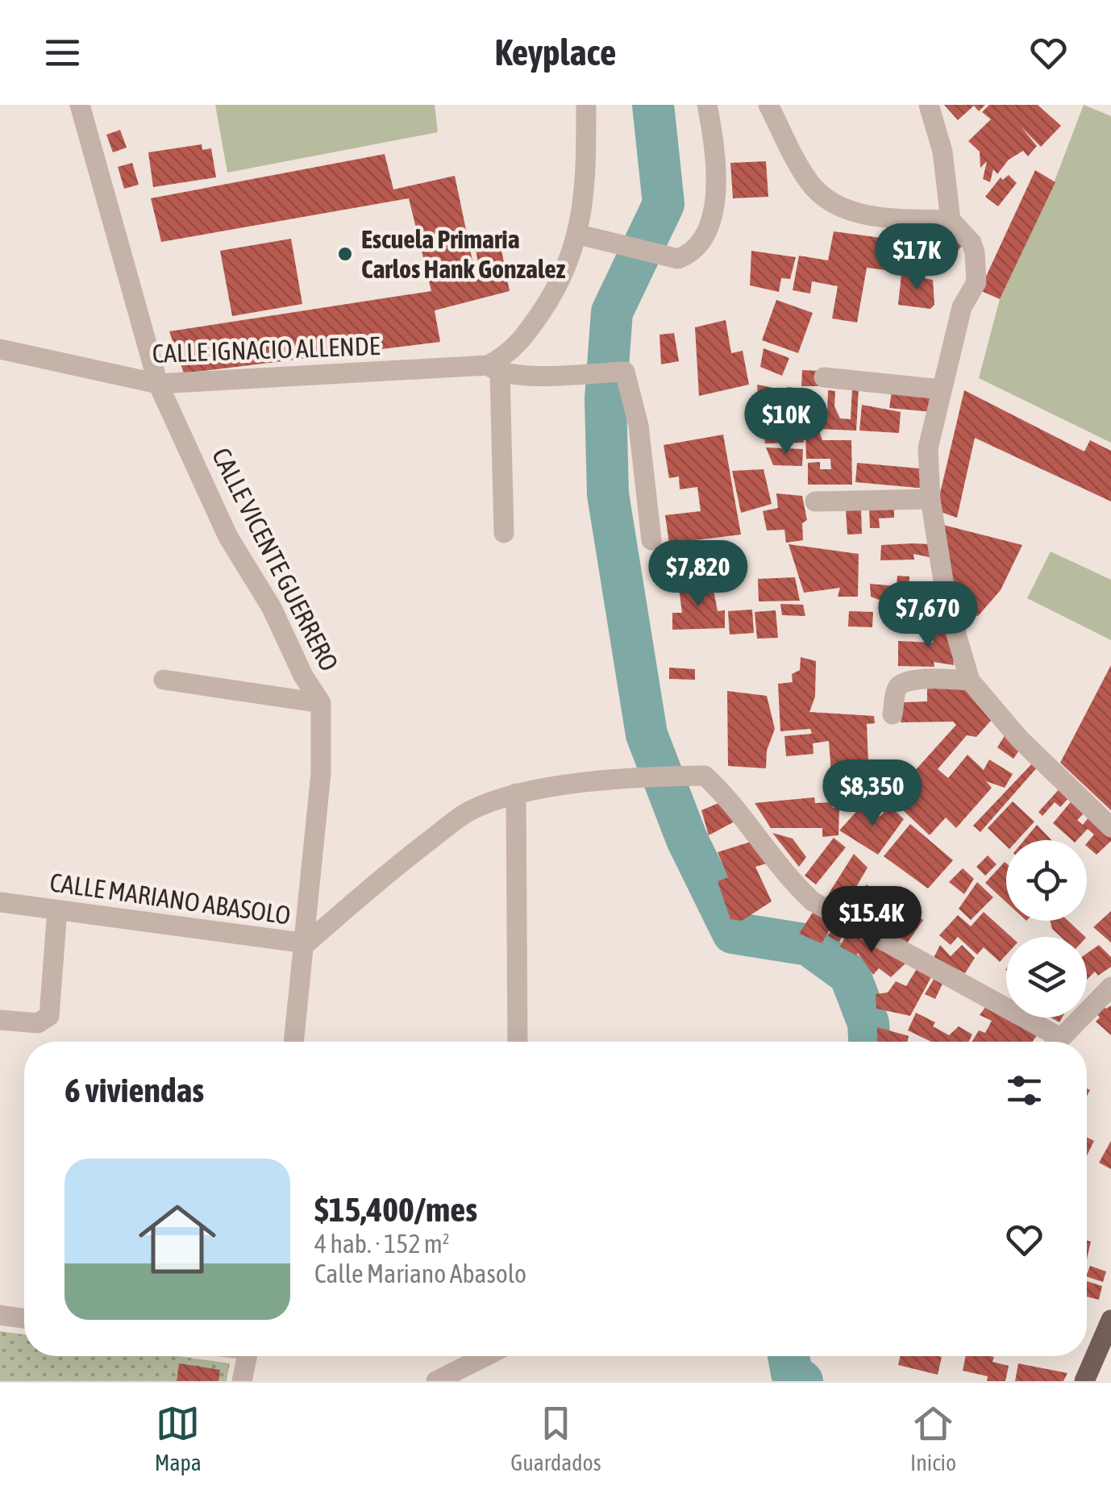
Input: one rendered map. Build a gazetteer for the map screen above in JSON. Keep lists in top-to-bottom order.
{
  "streets": {
    "street": ["CALLE IGNACIO ALLENDE", "CALLE VICENTE GUERRERO", "CALLE MARIANO ABASOLO"]
  },
  "crossings": [
    ["CALLE IGNACIO ALLENDE", "CALLE VICENTE GUERRERO"],
    ["CALLE VICENTE GUERRERO", "CALLE MARIANO ABASOLO"]
  ],
  "places": ["Escuela Primaria Carlos Hank Gonzalez"],
  "page": {
    "header": "Keyplace",
    "price": [
      "$17K",
      "$10K",
      "$7,820",
      "$7,670",
      "$8,350",
      "$15.4K"
    ],
    "heading": "6 viviendas",
    "list": [
      {
        "name": "$15,400/mes",
        "note": "4 hab. · 152 m² · Calle Mariano Abasolo"
      }
    ],
    "tabs": ["Mapa", "Guardados", "Inicio"]
  }
}
